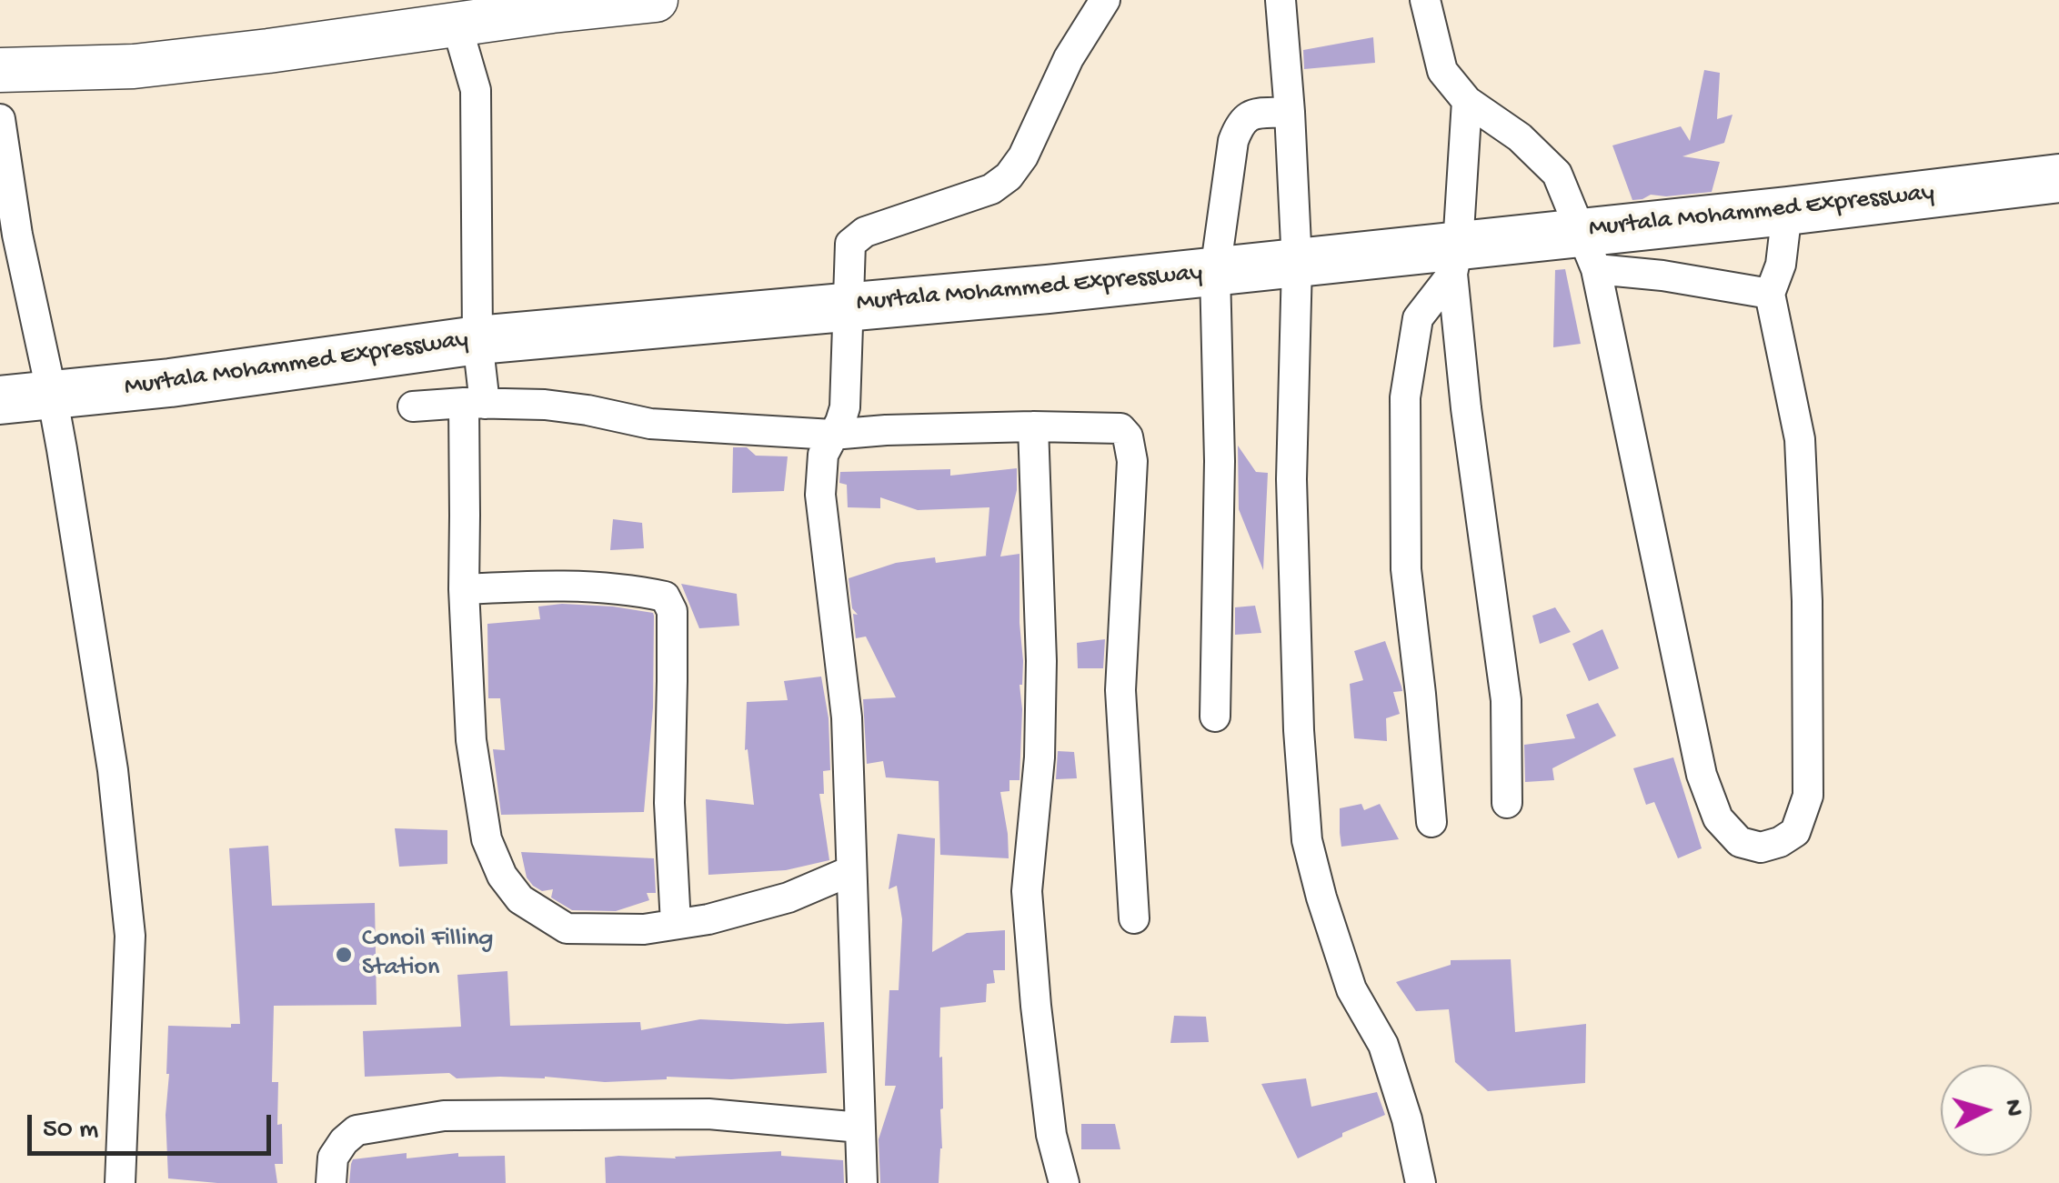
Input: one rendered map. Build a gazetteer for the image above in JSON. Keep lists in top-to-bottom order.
{
  "streets": {
    "main road": ["Murtala Mohammed Expressway"]
  },
  "places": ["Conoil Filling Station"],
  "scale_bar": "50 m",
  "north": "right"
}
